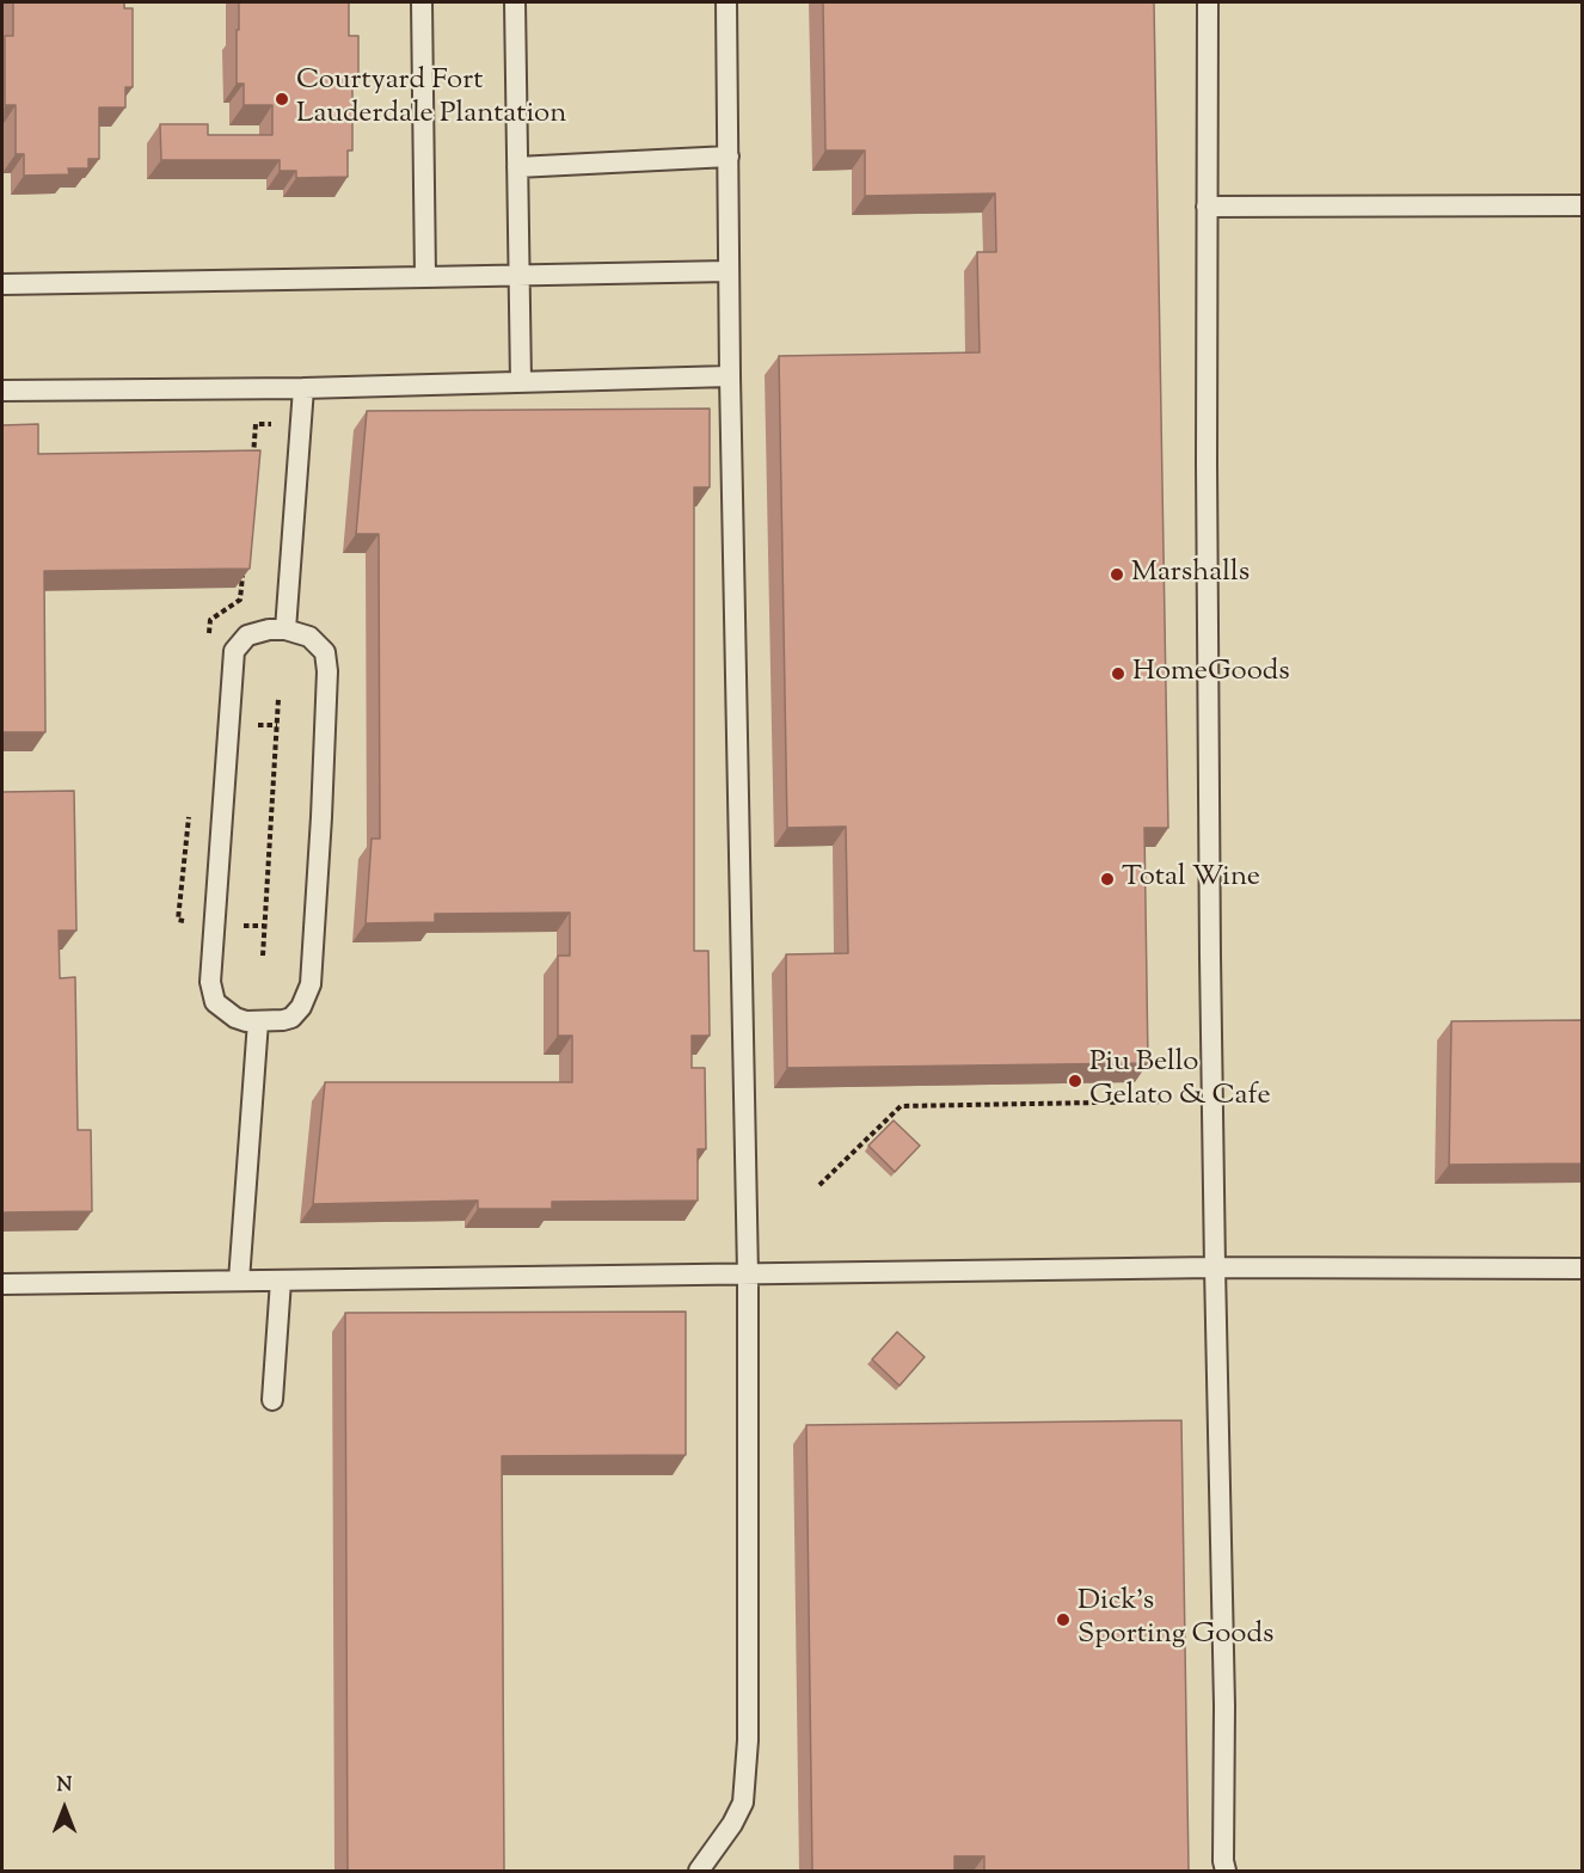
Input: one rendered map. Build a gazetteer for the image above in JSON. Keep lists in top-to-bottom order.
{
  "places": [
    "Courtyard Fort Lauderdale Plantation",
    "Marshalls",
    "HomeGoods",
    "Total Wine",
    "Piu Bello Gelato & Cafe",
    "Dick's Sporting Goods"
  ],
  "north": "top"
}
